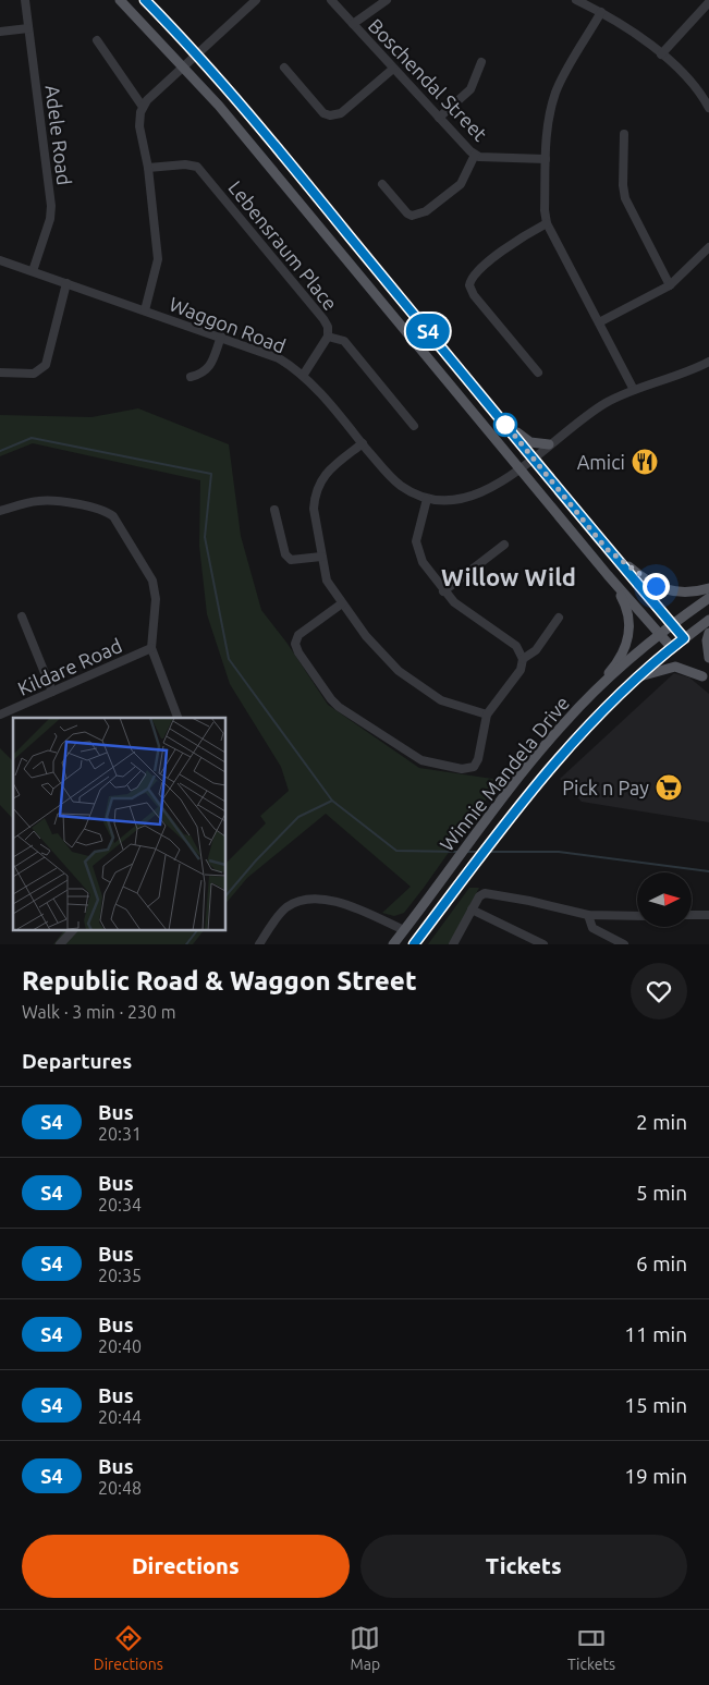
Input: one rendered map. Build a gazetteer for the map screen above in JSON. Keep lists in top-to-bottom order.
{
  "streets": {
    "main road": ["Winnie Mandela Drive"],
    "street": [
      "Boschendal Street",
      "Adele Road",
      "Lebensraum Place",
      "Waggon Road",
      "Kildare Road"
    ]
  },
  "crossings": [
    ["Adele Road", "Waggon Road"]
  ],
  "districts": ["Willow Wild"],
  "places": {
    "restaurant": ["Amici"],
    "supermarket": ["Pick n Pay"]
  },
  "lines": ["bus line S4"],
  "north": "right",
  "page": {
    "on_map": "S4",
    "heading": [
      ["Republic Road & Waggon Street", "Walk · 3 min · 230 m"],
      "Departures"
    ],
    "list": [
      {
        "mark": "S4",
        "name": "Bus",
        "note": "20:31",
        "value": "2 min"
      },
      {
        "mark": "S4",
        "name": "Bus",
        "note": "20:34",
        "value": "5 min"
      },
      {
        "mark": "S4",
        "name": "Bus",
        "note": "20:35",
        "value": "6 min"
      },
      {
        "mark": "S4",
        "name": "Bus",
        "note": "20:40",
        "value": "11 min"
      },
      {
        "mark": "S4",
        "name": "Bus",
        "note": "20:44",
        "value": "15 min"
      },
      {
        "mark": "S4",
        "name": "Bus",
        "note": "20:48",
        "value": "19 min"
      }
    ],
    "buttons": ["Directions", "Tickets"],
    "tabs": ["Directions", "Map", "Tickets"]
  }
}
